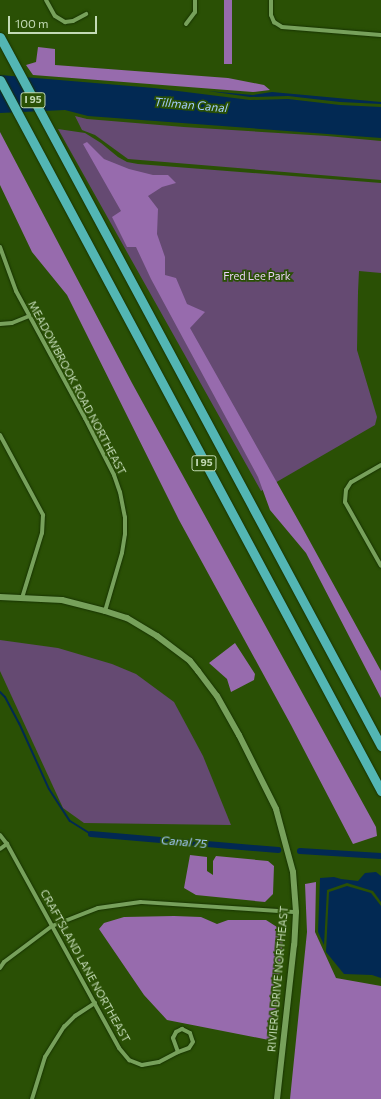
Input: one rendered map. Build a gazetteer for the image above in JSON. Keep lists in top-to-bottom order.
{
  "streets": {
    "highway": ["I 95"],
    "street": ["MEADOWBROOK ROAD NORTHEAST", "CRAFTSLAND LANE NORTHEAST", "RIVIERA DRIVE NORTHEAST"]
  },
  "crossings": [
    ["MEADOWBROOK ROAD NORTHEAST", "RIVIERA DRIVE NORTHEAST"]
  ],
  "water": ["Tillman Canal", "Canal 75"],
  "parks": ["Fred Lee Park"],
  "scale_bar": "100 m"
}
